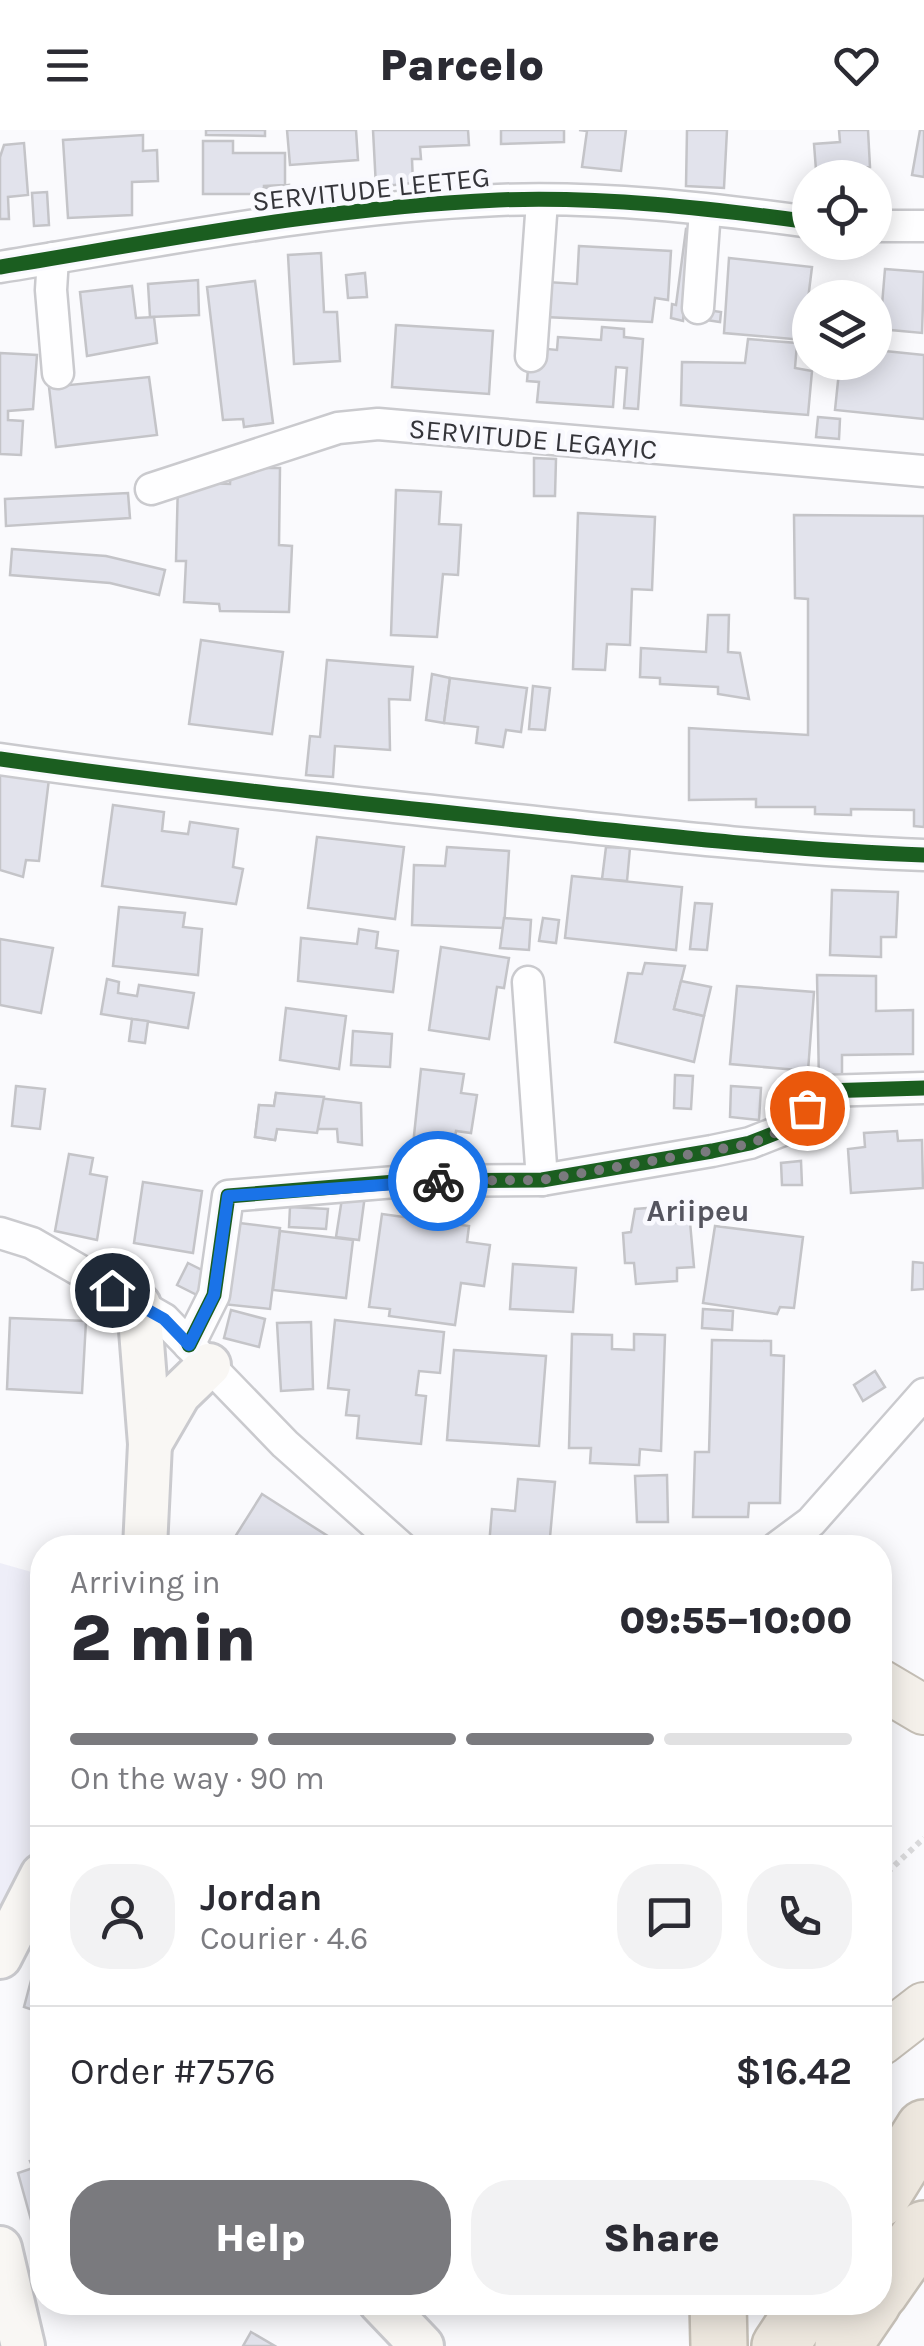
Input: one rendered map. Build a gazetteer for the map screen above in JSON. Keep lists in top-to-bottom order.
{
  "streets": {
    "street": ["SERVITUDE LEETEG", "SERVITUDE LEGAYIC"]
  },
  "districts": ["Ariipeu"],
  "page": {
    "header": "Parcelo",
    "heading": ["2 min", "Arriving in", "09:55–10:00"],
    "panel": [
      "Jordan",
      "Courier · 4.6",
      "Order #7576",
      "$16.42"
    ],
    "bar": "On the way · 90 m",
    "buttons": ["Help", "Share"]
  }
}
